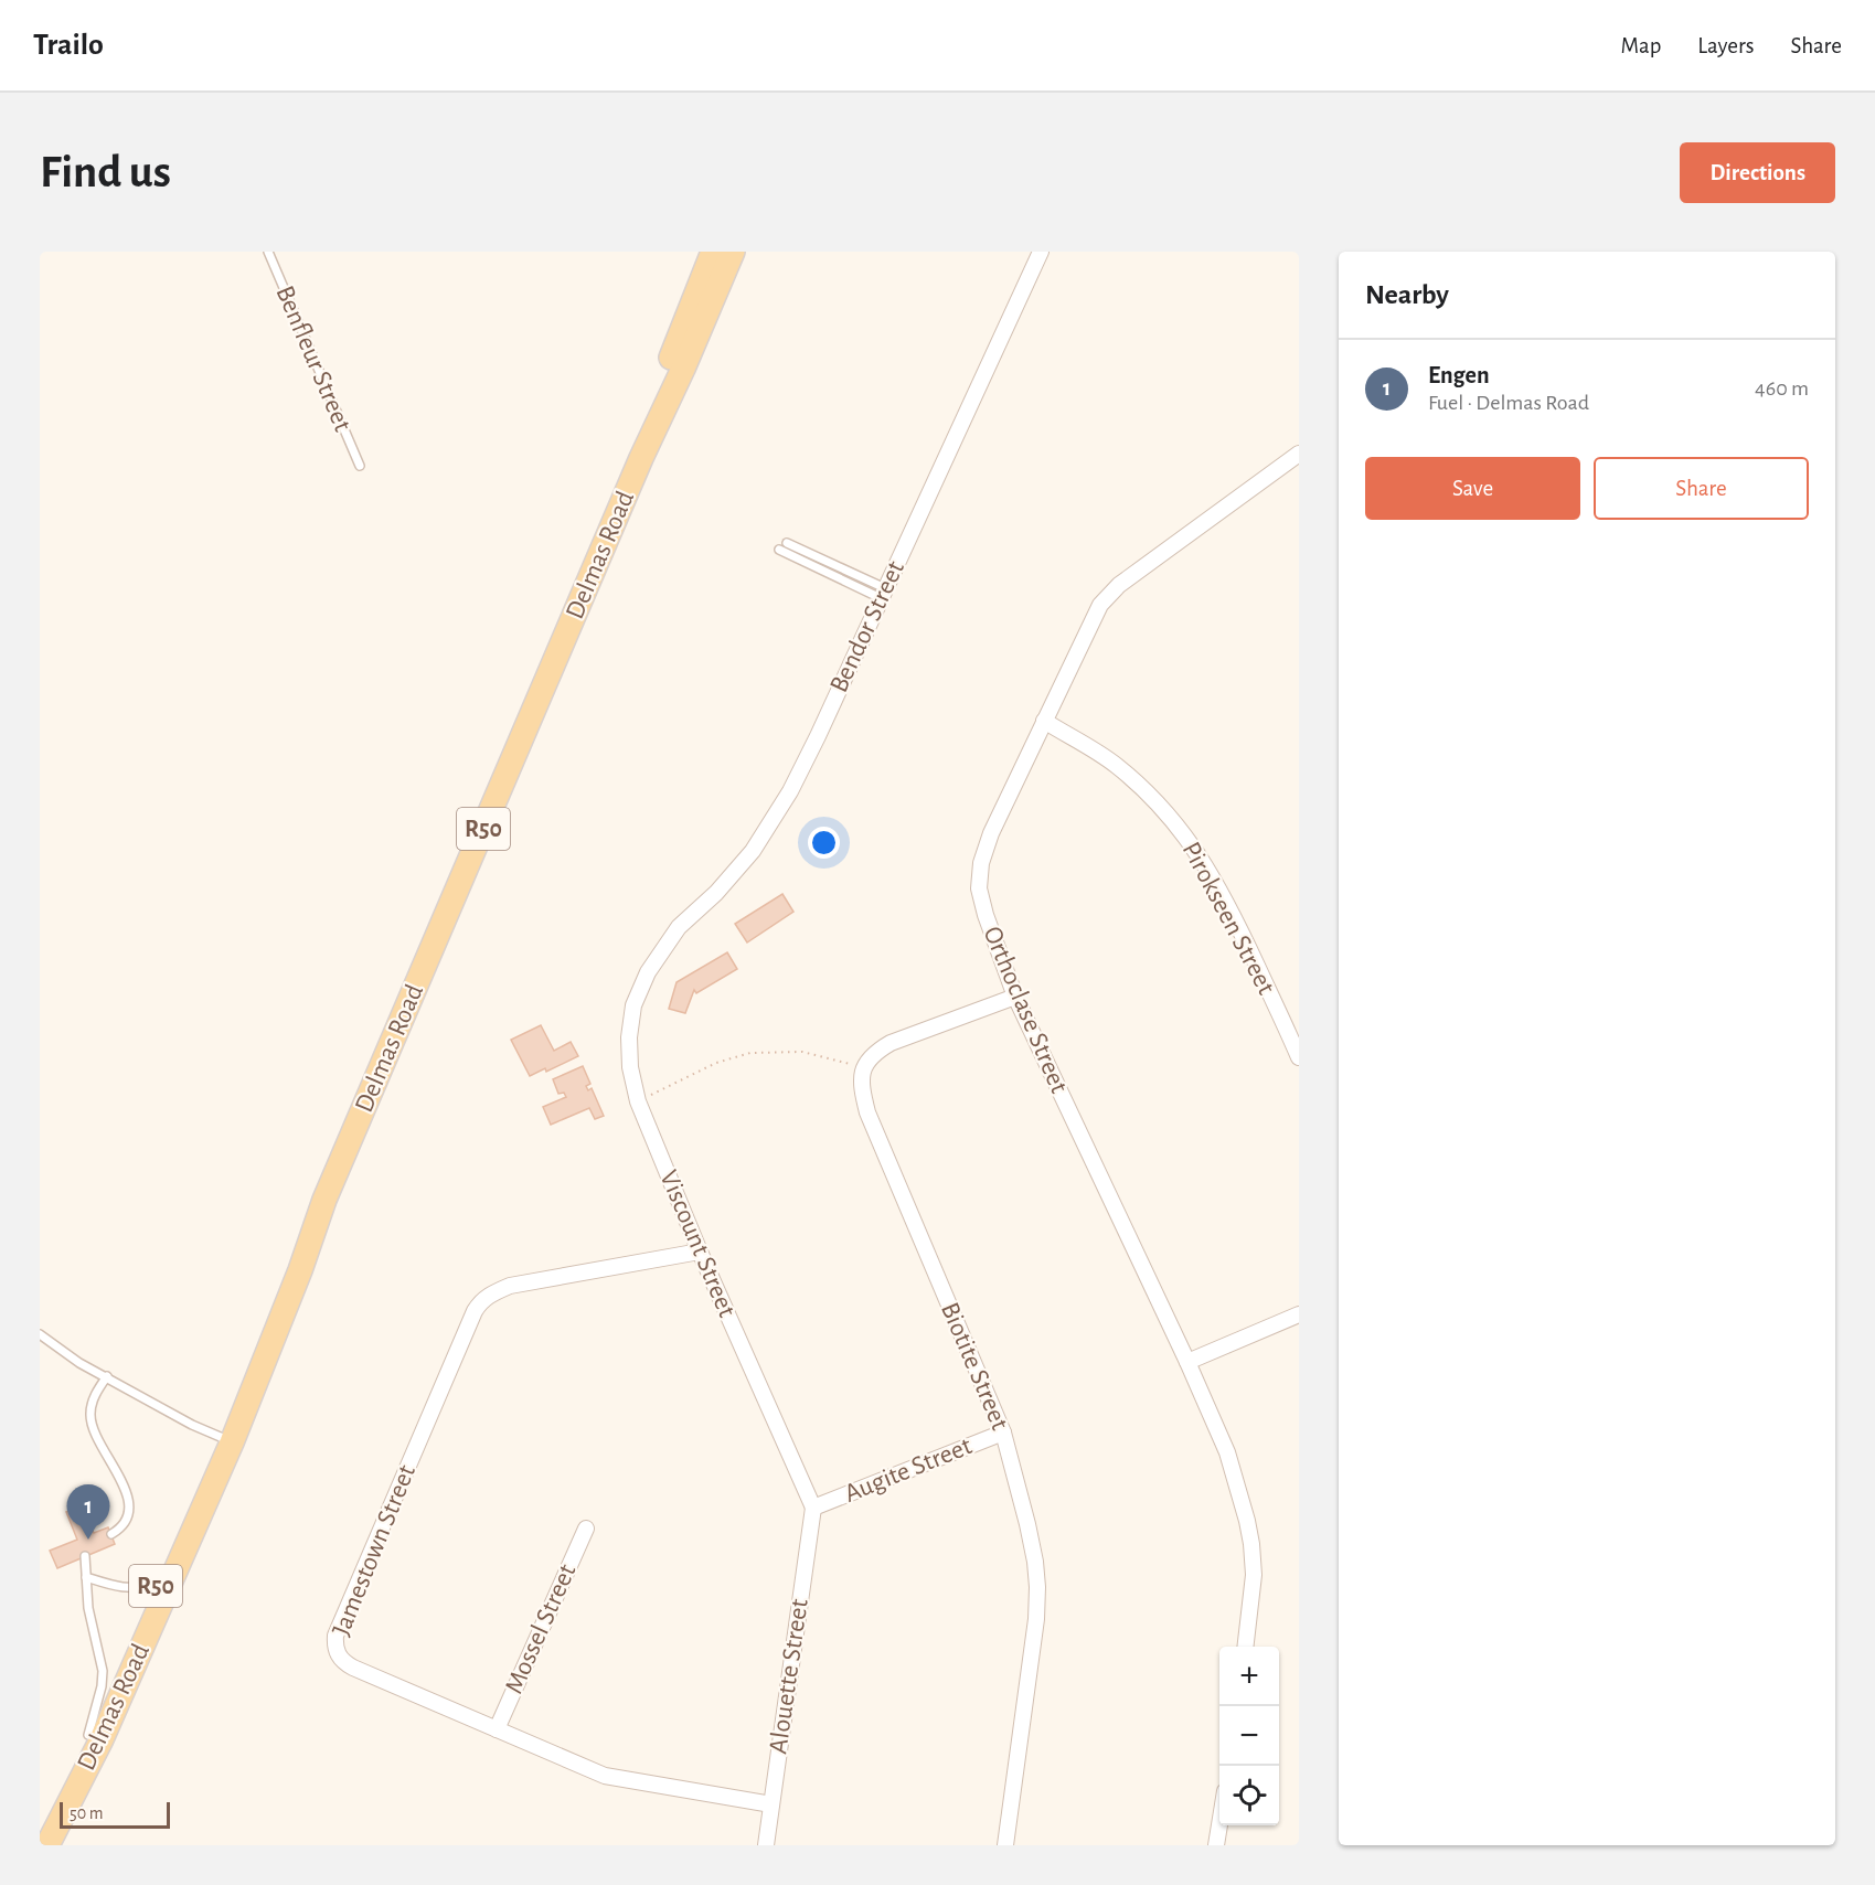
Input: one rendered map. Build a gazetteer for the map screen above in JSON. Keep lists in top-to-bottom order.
{
  "streets": {
    "main road": ["Delmas Road", "R50"],
    "street": [
      "Bendor Street",
      "Pirokseen Street",
      "Orthoclase Street",
      "Viscount Street",
      "Biotite Street",
      "Augite Street",
      "Jamestown Street",
      "Mossel Street",
      "Alouette Street"
    ],
    "lane": ["Benfleur Street"]
  },
  "crossings": [
    ["Bendor Street", "Viscount Street"],
    ["Pirokseen Street", "Orthoclase Street"],
    ["Viscount Street", "Augite Street"],
    ["Viscount Street", "Jamestown Street"],
    ["Viscount Street", "Alouette Street"],
    ["Biotite Street", "Augite Street"],
    ["Augite Street", "Alouette Street"],
    ["Jamestown Street", "Mossel Street"],
    ["Jamestown Street", "Alouette Street"]
  ],
  "scale_bar": "50 m",
  "page": {
    "header": "Trailo",
    "nav": ["Map", "Layers", "Share"],
    "buttons": [
      "Directions",
      ["Save", "Share"]
    ],
    "title": "Find us",
    "heading": "Nearby",
    "list": [
      {
        "mark": "1",
        "name": "Engen",
        "note": "Fuel · Delmas Road",
        "value": "460 m"
      }
    ],
    "pins": "1",
    "map_buttons": ["+", "−"],
    "scale": "50 m"
  }
}
